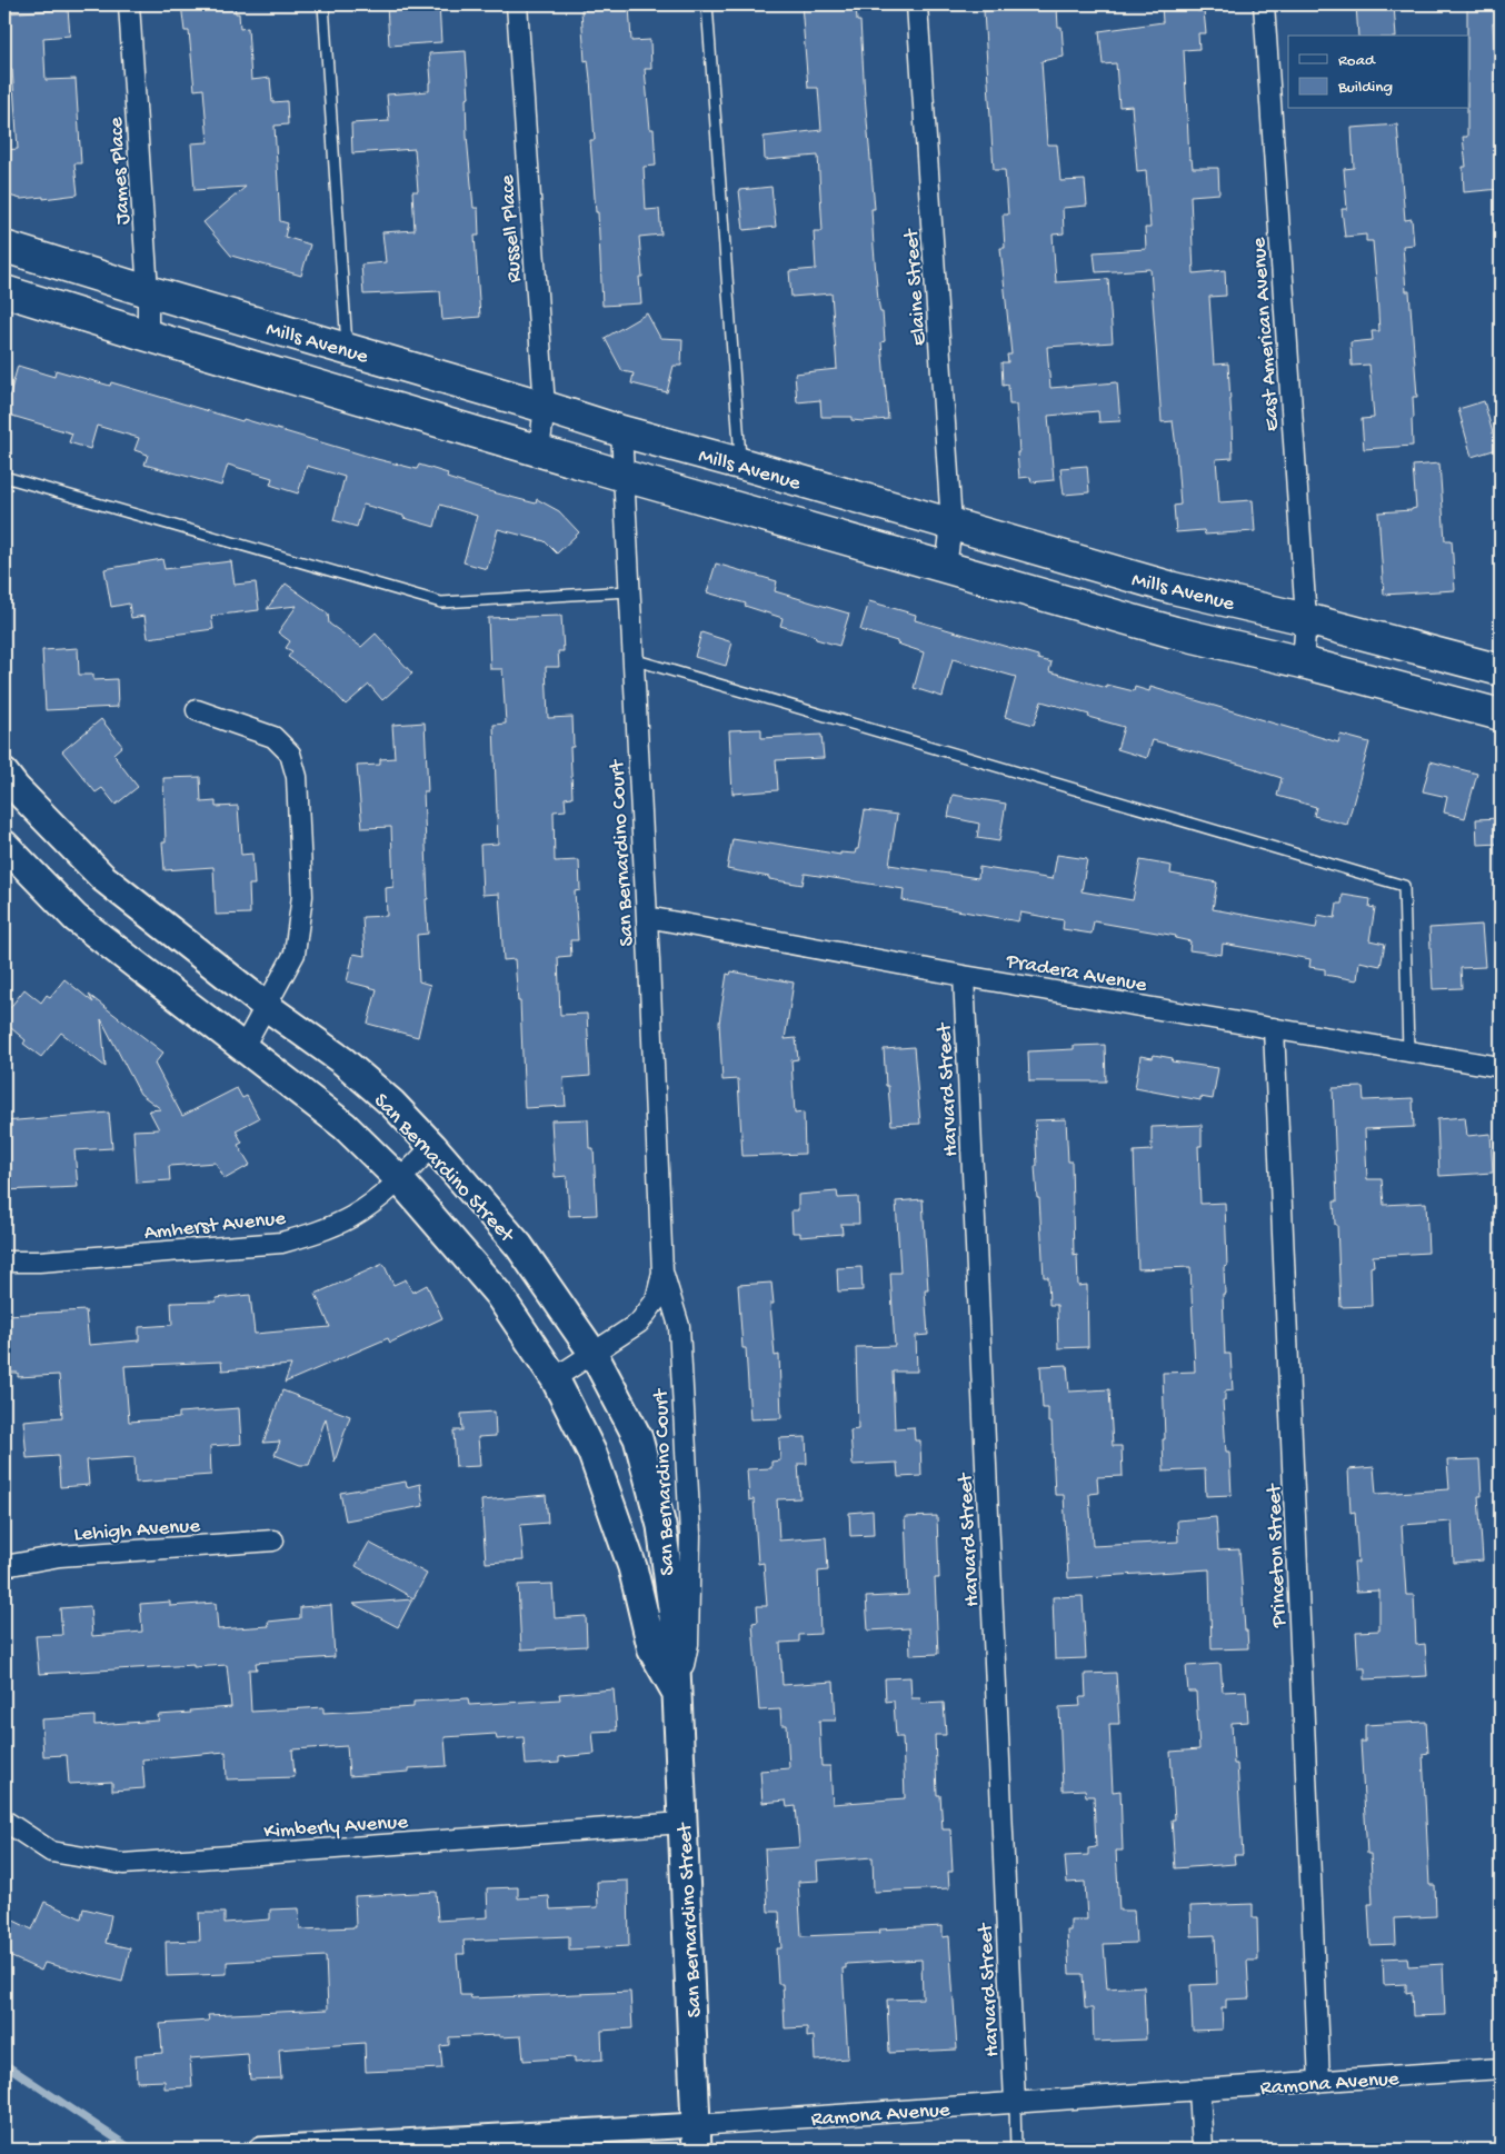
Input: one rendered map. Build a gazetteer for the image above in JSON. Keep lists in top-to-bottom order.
{
  "streets": {
    "main road": ["Mills Avenue", "San Bernardino Street"],
    "street": [
      "James Place",
      "Russell Place",
      "Elaine Street",
      "East American Avenue",
      "San Bernardino Court",
      "Pradera Avenue",
      "Harvard Street",
      "Amherst Avenue",
      "Lehigh Avenue",
      "Princeton Street",
      "Kimberly Avenue",
      "Ramona Avenue"
    ]
  },
  "crossings": [
    ["James Place", "Mills Avenue"],
    ["Russell Place", "Mills Avenue"],
    ["Elaine Street", "Mills Avenue"],
    ["East American Avenue", "Mills Avenue"],
    ["Mills Avenue", "San Bernardino Court"],
    ["San Bernardino Court", "Pradera Avenue"],
    ["San Bernardino Court", "San Bernardino Street"],
    ["Pradera Avenue", "Harvard Street"],
    ["Pradera Avenue", "Princeton Street"],
    ["Harvard Street", "Ramona Avenue"],
    ["San Bernardino Street", "Amherst Avenue"],
    ["San Bernardino Street", "Kimberly Avenue"],
    ["San Bernardino Street", "Ramona Avenue"],
    ["Princeton Street", "Ramona Avenue"]
  ],
  "legend": ["Road", "Building"]
}
